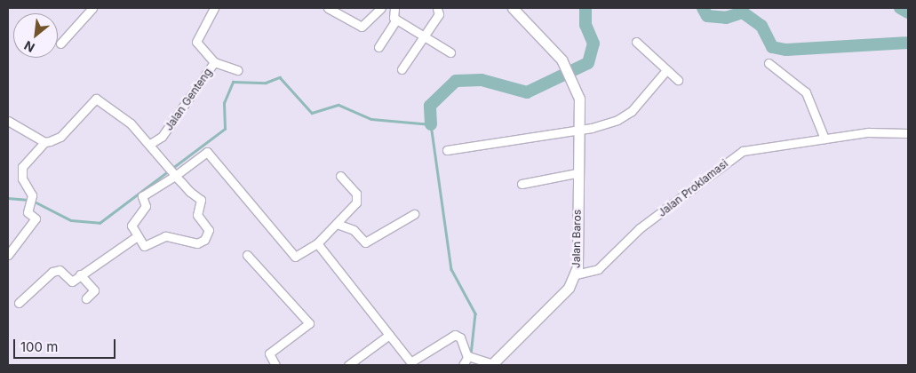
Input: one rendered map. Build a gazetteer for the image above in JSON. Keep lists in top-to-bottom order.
{
  "streets": {
    "main road": ["Jalan Baros"],
    "street": ["Jalan Genteng", "Jalan Proklamasi"]
  },
  "crossings": [
    ["Jalan Proklamasi", "Jalan Baros"]
  ],
  "scale_bar": "100 m",
  "north": "bottom left"
}
